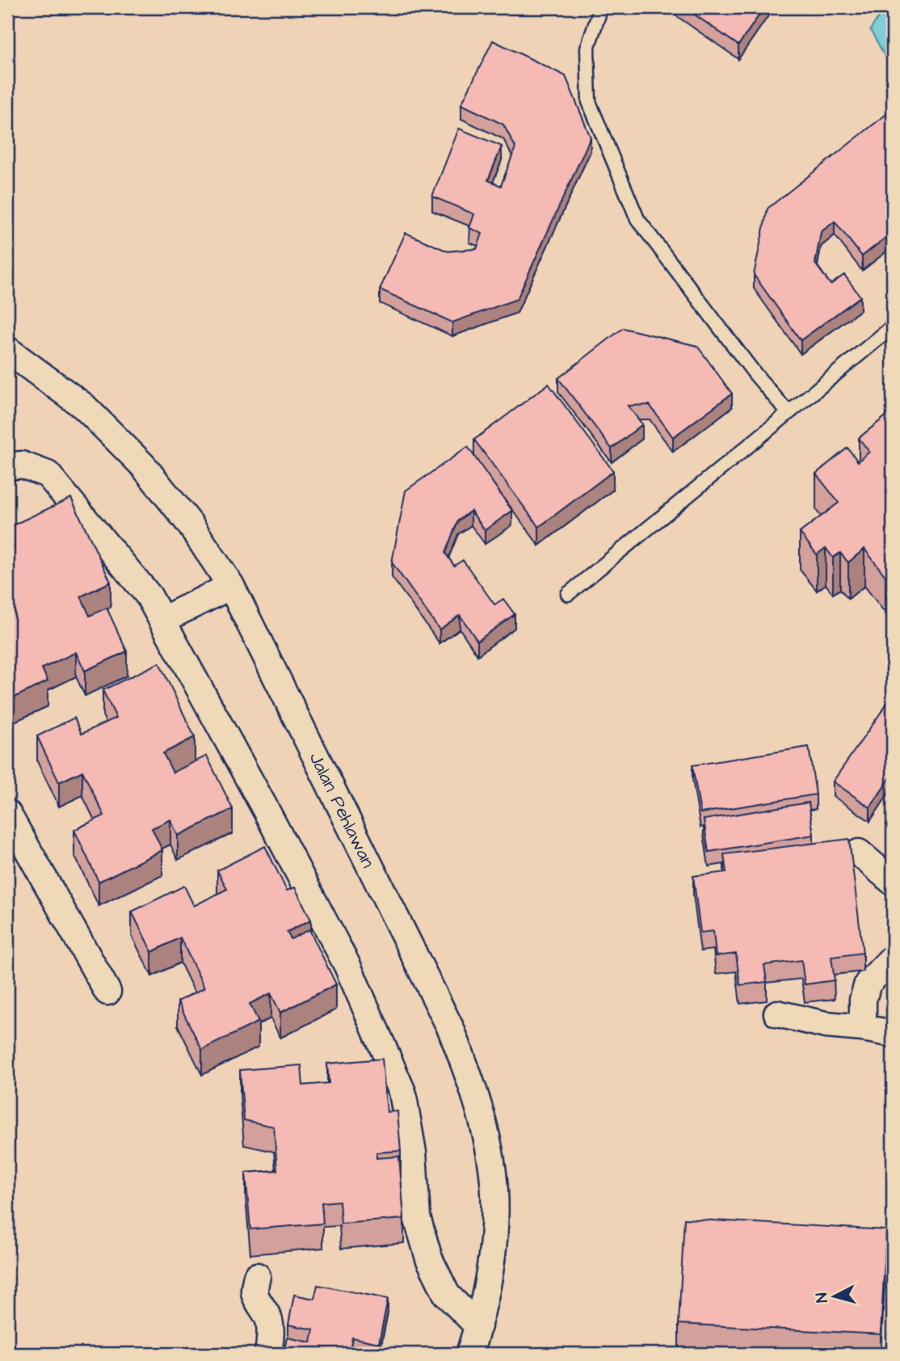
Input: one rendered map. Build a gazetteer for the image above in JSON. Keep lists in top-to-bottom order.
{
  "streets": {
    "street": ["Jalan Pehlawan"]
  },
  "north": "left"
}
